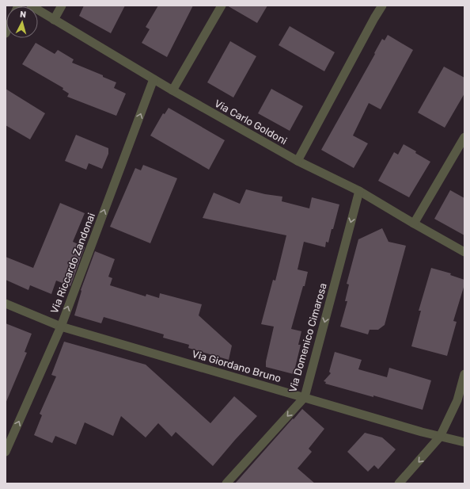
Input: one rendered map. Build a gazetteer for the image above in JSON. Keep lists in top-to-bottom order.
{
  "streets": {
    "street": [
      "Via Carlo Goldoni",
      "Via Riccardo Zandonai",
      "Via Domenico Cimarosa",
      "Via Giordano Bruno"
    ]
  },
  "crossings": [
    ["Via Carlo Goldoni", "Via Riccardo Zandonai"],
    ["Via Carlo Goldoni", "Via Domenico Cimarosa"],
    ["Via Riccardo Zandonai", "Via Giordano Bruno"],
    ["Via Domenico Cimarosa", "Via Giordano Bruno"]
  ],
  "one_way": ["Via Riccardo Zandonai", "Via Domenico Cimarosa"],
  "north": "top"
}
